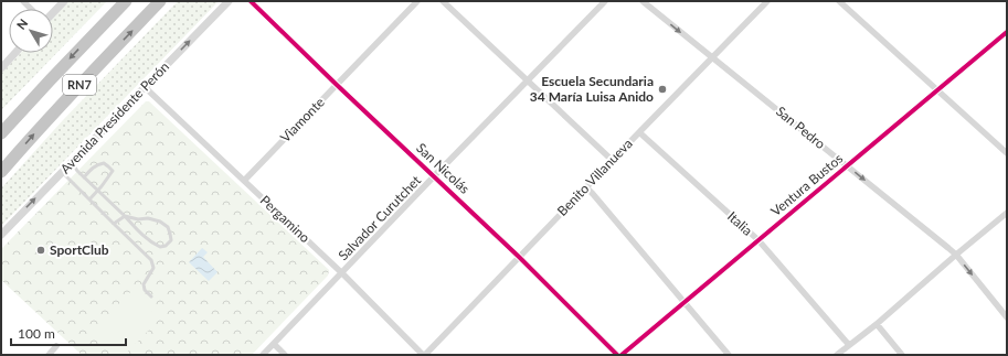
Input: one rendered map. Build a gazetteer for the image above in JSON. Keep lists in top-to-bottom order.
{
  "streets": {
    "highway": ["RN7"],
    "street": [
      "Avenida Presidente Perón",
      "Viamonte",
      "San Pedro",
      "San Nicolás",
      "Benito Villanueva",
      "Ventura Bustos",
      "Salvador Curutchet",
      "Pergamino",
      "Italia"
    ]
  },
  "crossings": [
    ["Avenida Presidente Perón", "Pergamino"],
    ["Viamonte", "San Nicolás"],
    ["Viamonte", "Pergamino"],
    ["San Pedro", "Benito Villanueva"],
    ["San Pedro", "Ventura Bustos"],
    ["San Nicolás", "Benito Villanueva"],
    ["San Nicolás", "Salvador Curutchet"],
    ["Benito Villanueva", "Pergamino"],
    ["Benito Villanueva", "Italia"],
    ["Ventura Bustos", "Italia"],
    ["Salvador Curutchet", "Pergamino"]
  ],
  "one_way": ["Avenida Presidente Perón", "San Pedro"],
  "places": ["Escuela Secundaria 34 María Luisa Anido", "SportClub"],
  "scale_bar": "100 m",
  "north": "top left"
}
